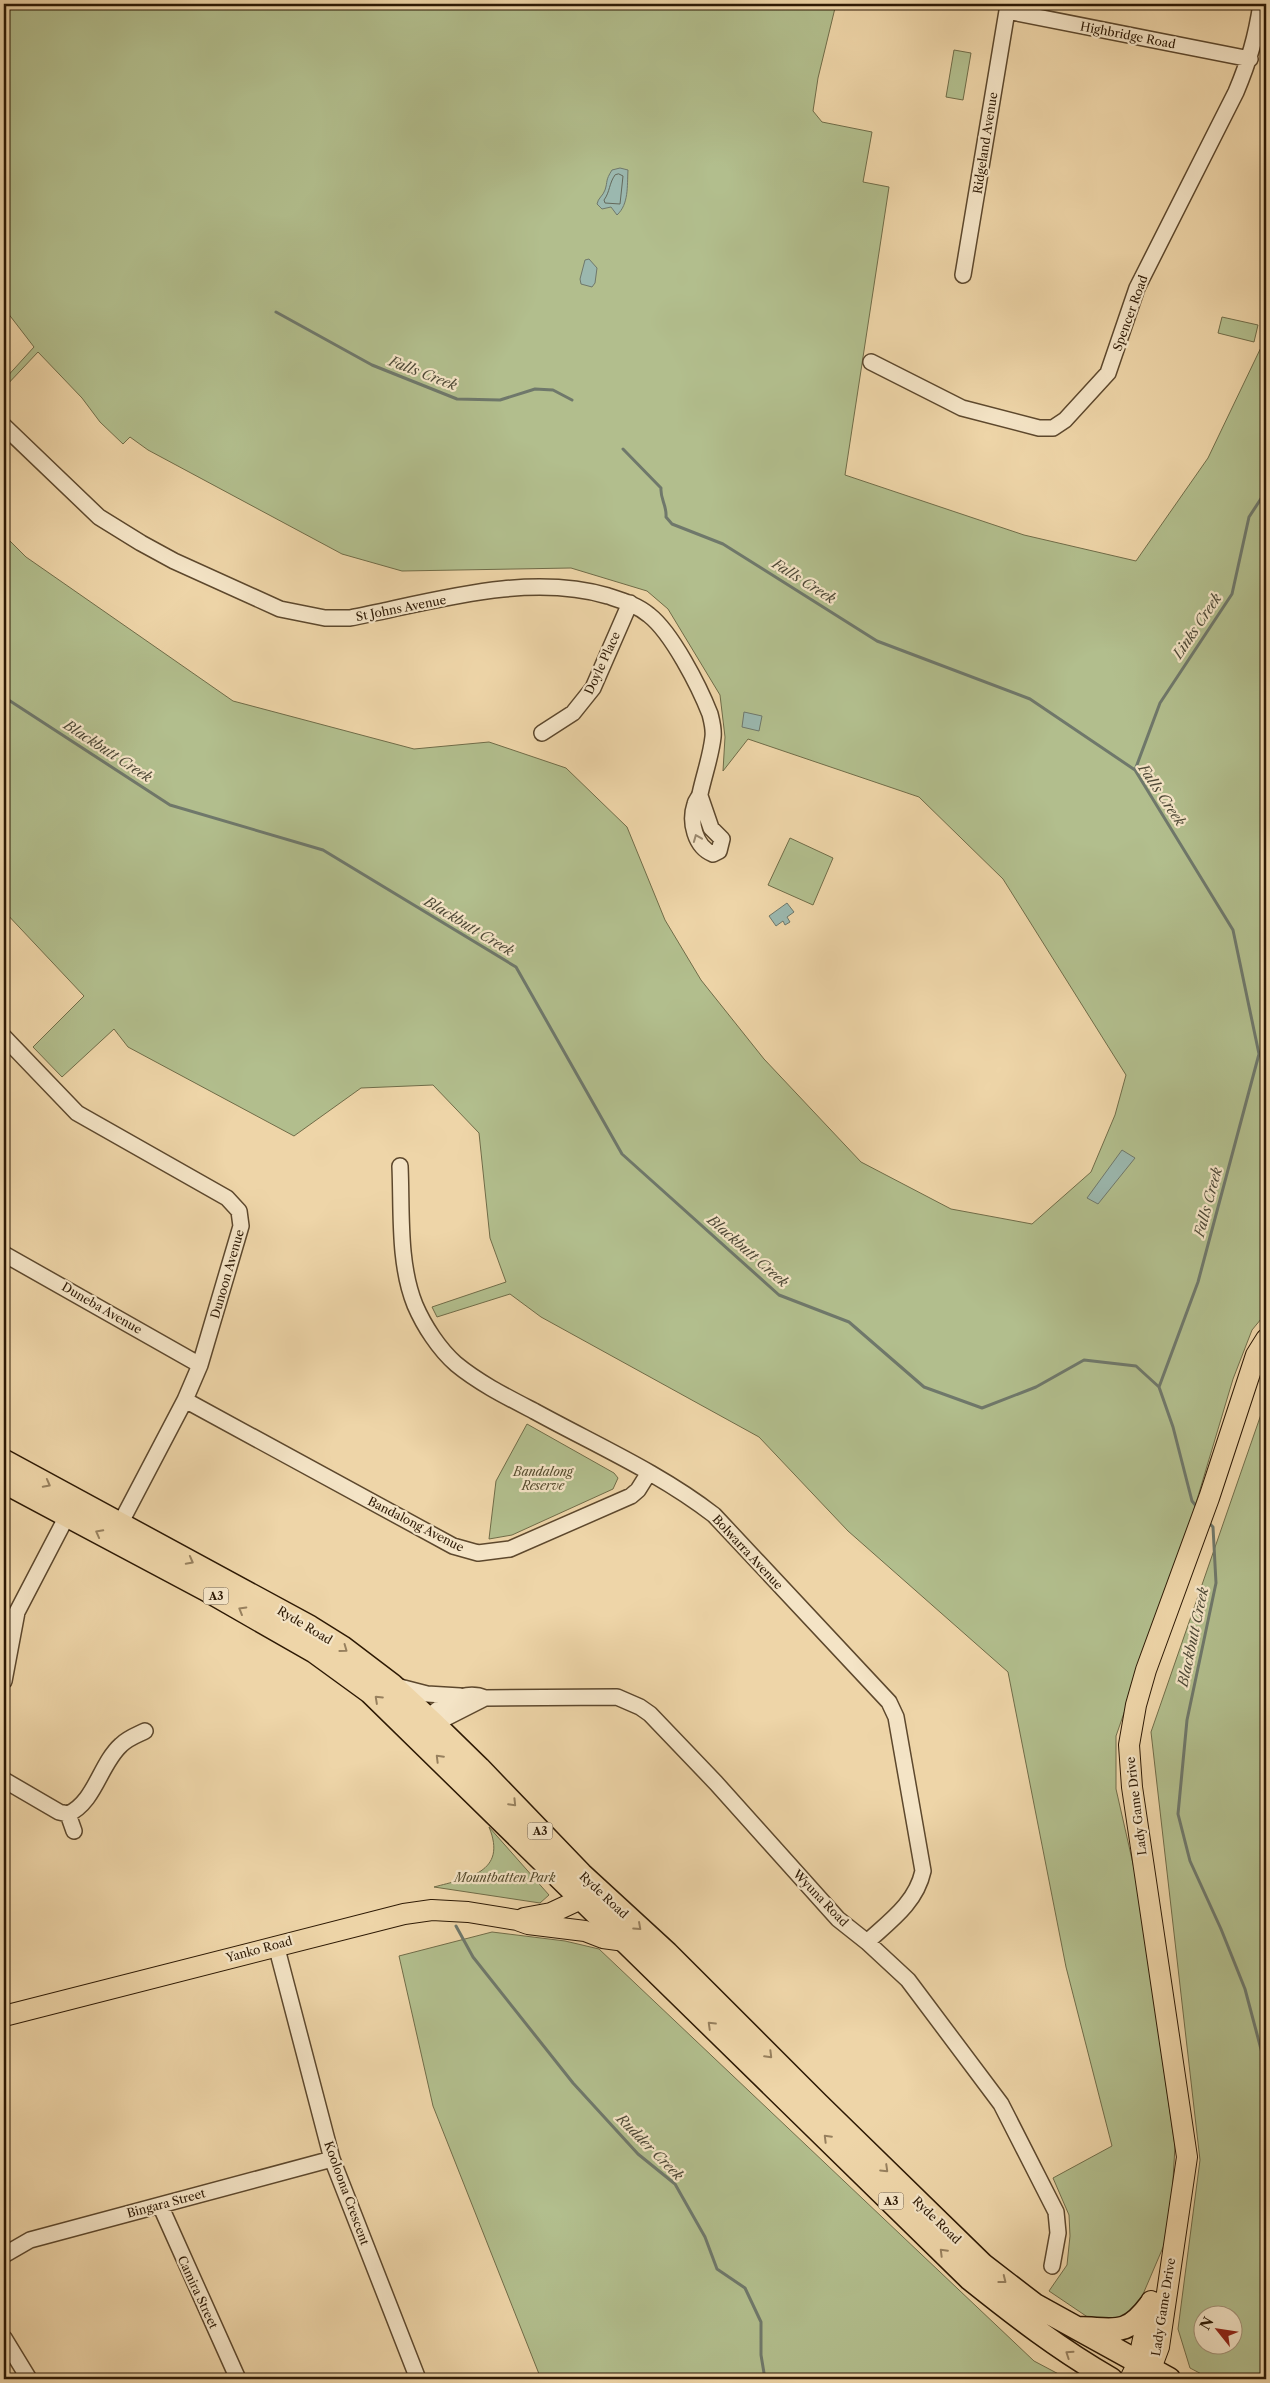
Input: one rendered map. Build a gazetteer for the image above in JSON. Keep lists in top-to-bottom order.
{
  "streets": {
    "highway": ["A3", "Ryde Road"],
    "main road": ["Lady Game Drive", "Yanko Road"],
    "street": [
      "Highbridge Road",
      "Ridgeland Avenue",
      "Spencer Road",
      "St Johns Avenue",
      "Doyle Place",
      "Dunoon Avenue",
      "Duneba Avenue",
      "Bandalong Avenue",
      "Bolwarra Avenue",
      "Wyuna Road",
      "Kooloona Crescent",
      "Bingara Street",
      "Camira Street"
    ]
  },
  "crossings": [
    ["Highbridge Road", "Ridgeland Avenue"],
    ["Highbridge Road", "Spencer Road"],
    ["St Johns Avenue", "Doyle Place"],
    ["Dunoon Avenue", "Duneba Avenue"],
    ["Dunoon Avenue", "Bandalong Avenue"],
    ["Dunoon Avenue", "Ryde Road"],
    ["Bandalong Avenue", "Bolwarra Avenue"],
    ["Bolwarra Avenue", "Wyuna Road"],
    ["Ryde Road", "Lady Game Drive"],
    ["Ryde Road", "Wyuna Road"],
    ["Ryde Road", "Yanko Road"],
    ["Yanko Road", "Kooloona Crescent"],
    ["Kooloona Crescent", "Bingara Street"],
    ["Bingara Street", "Camira Street"]
  ],
  "water": [
    "Falls Creek",
    "Links Creek",
    "Blackbutt Creek",
    "Rudder Creek"
  ],
  "parks": ["Bandalong Reserve", "Mountbatten Park"],
  "north": "top left"
}
